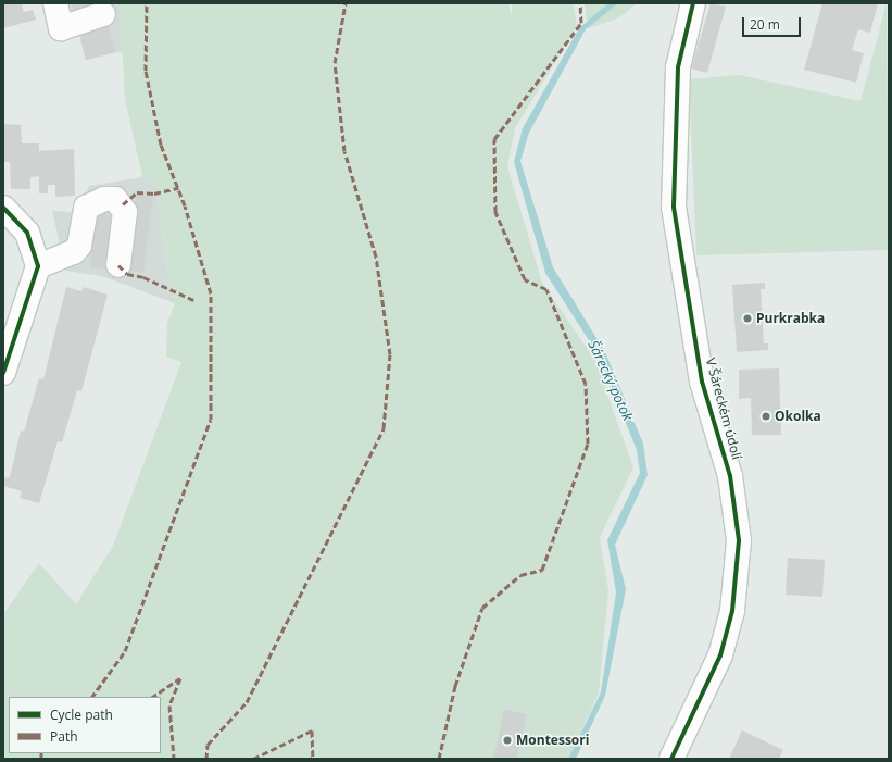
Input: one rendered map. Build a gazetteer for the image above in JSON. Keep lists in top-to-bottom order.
{
  "streets": {
    "street": ["V Šáreckém údolí"]
  },
  "water": ["Šárecký potok"],
  "places": ["Purkrabka", "Okolka", "Montessori"],
  "legend": ["Cycle path", "Path"],
  "scale_bar": "20 m"
}
